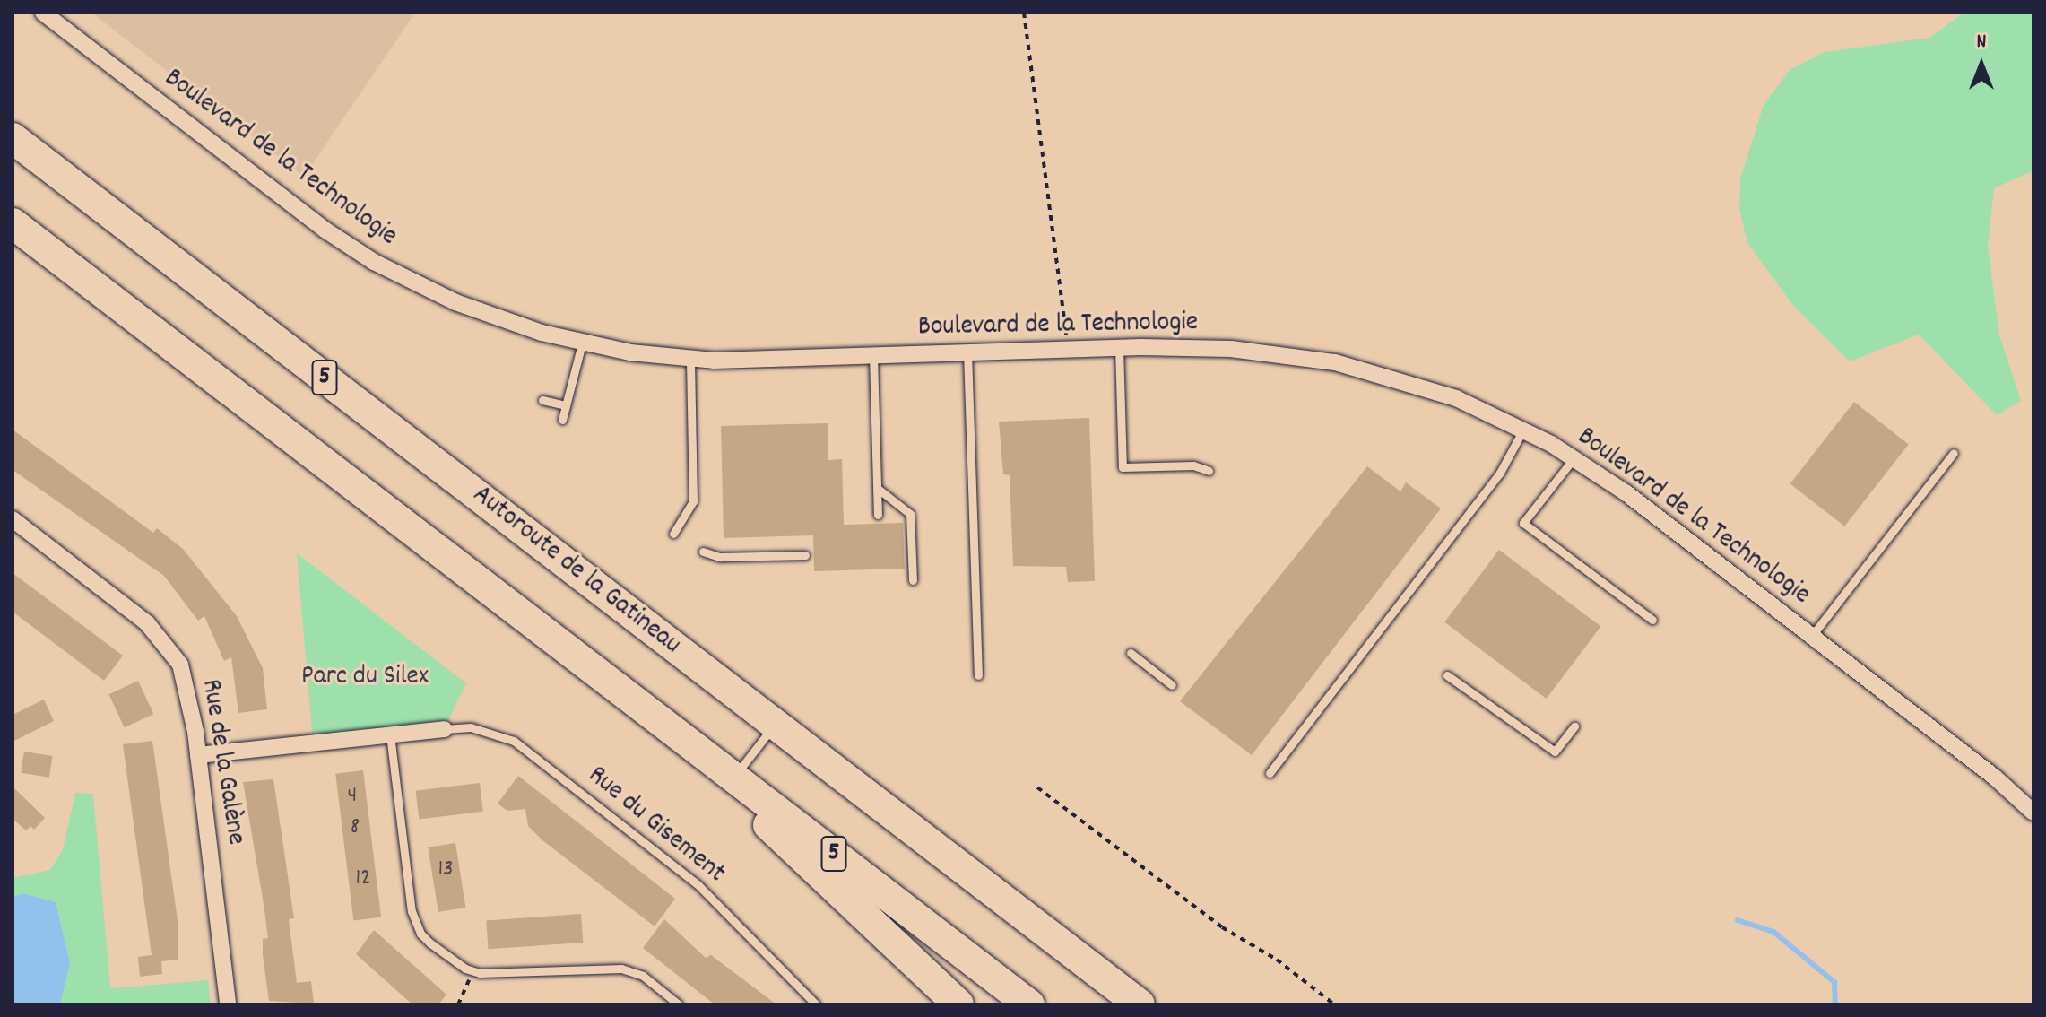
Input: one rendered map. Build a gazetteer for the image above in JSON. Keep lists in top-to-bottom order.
{
  "streets": {
    "highway": ["5", "Autoroute de la Gatineau"],
    "street": ["Boulevard de la Technologie", "Rue de la Galène"],
    "lane": ["Rue du Gisement"]
  },
  "parks": ["Parc du Silex"],
  "house_numbers": [
    "4",
    "8",
    "13",
    "12"
  ],
  "north": "top"
}
